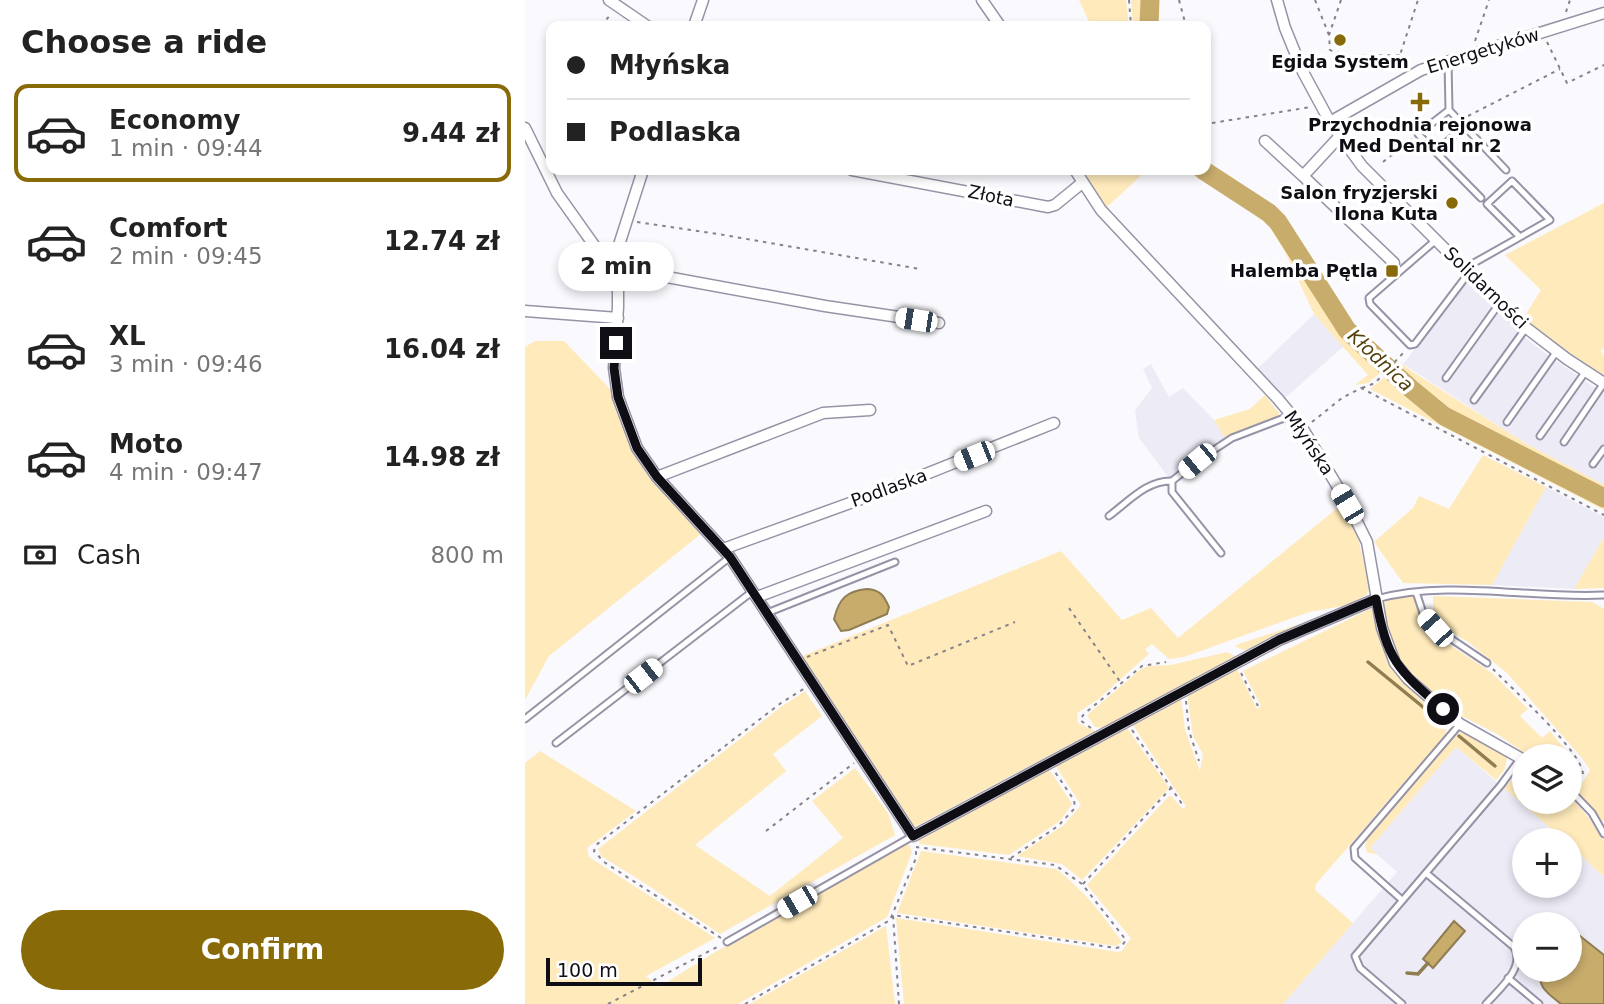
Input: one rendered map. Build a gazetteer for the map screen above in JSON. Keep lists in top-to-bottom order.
{
  "streets": {
    "street": [
      "Energetyków",
      "Złota",
      "Solidarności",
      "Młyńska",
      "Podlaska"
    ]
  },
  "crossings": [
    ["Energetyków", "Solidarności"],
    ["Złota", "Młyńska"]
  ],
  "water": ["Kłodnica"],
  "places": {
    "other": ["Egida System", "Salon fryzjerski Ilona Kuta"],
    "health": ["Przychodnia rejonowa Med Dental nr 2"],
    "transit": ["Halemba Pętla"]
  },
  "scale_bar": "100 m",
  "page": {
    "heading": "Choose a ride",
    "banner": ["Młyńska", "Podlaska"],
    "list": [
      {
        "name": "Economy",
        "note": "1 min · 09:44",
        "value": "9.44 zł"
      },
      {
        "name": "Comfort",
        "note": "2 min · 09:45",
        "value": "12.74 zł"
      },
      {
        "name": "XL",
        "note": "3 min · 09:46",
        "value": "16.04 zł"
      },
      {
        "name": "Moto",
        "note": "4 min · 09:47",
        "value": "14.98 zł"
      }
    ],
    "bubble": "2 min",
    "pay": ["Cash", "800 m"],
    "map_buttons": ["+", "−"],
    "buttons": "Confirm",
    "scale": "100 m"
  }
}
